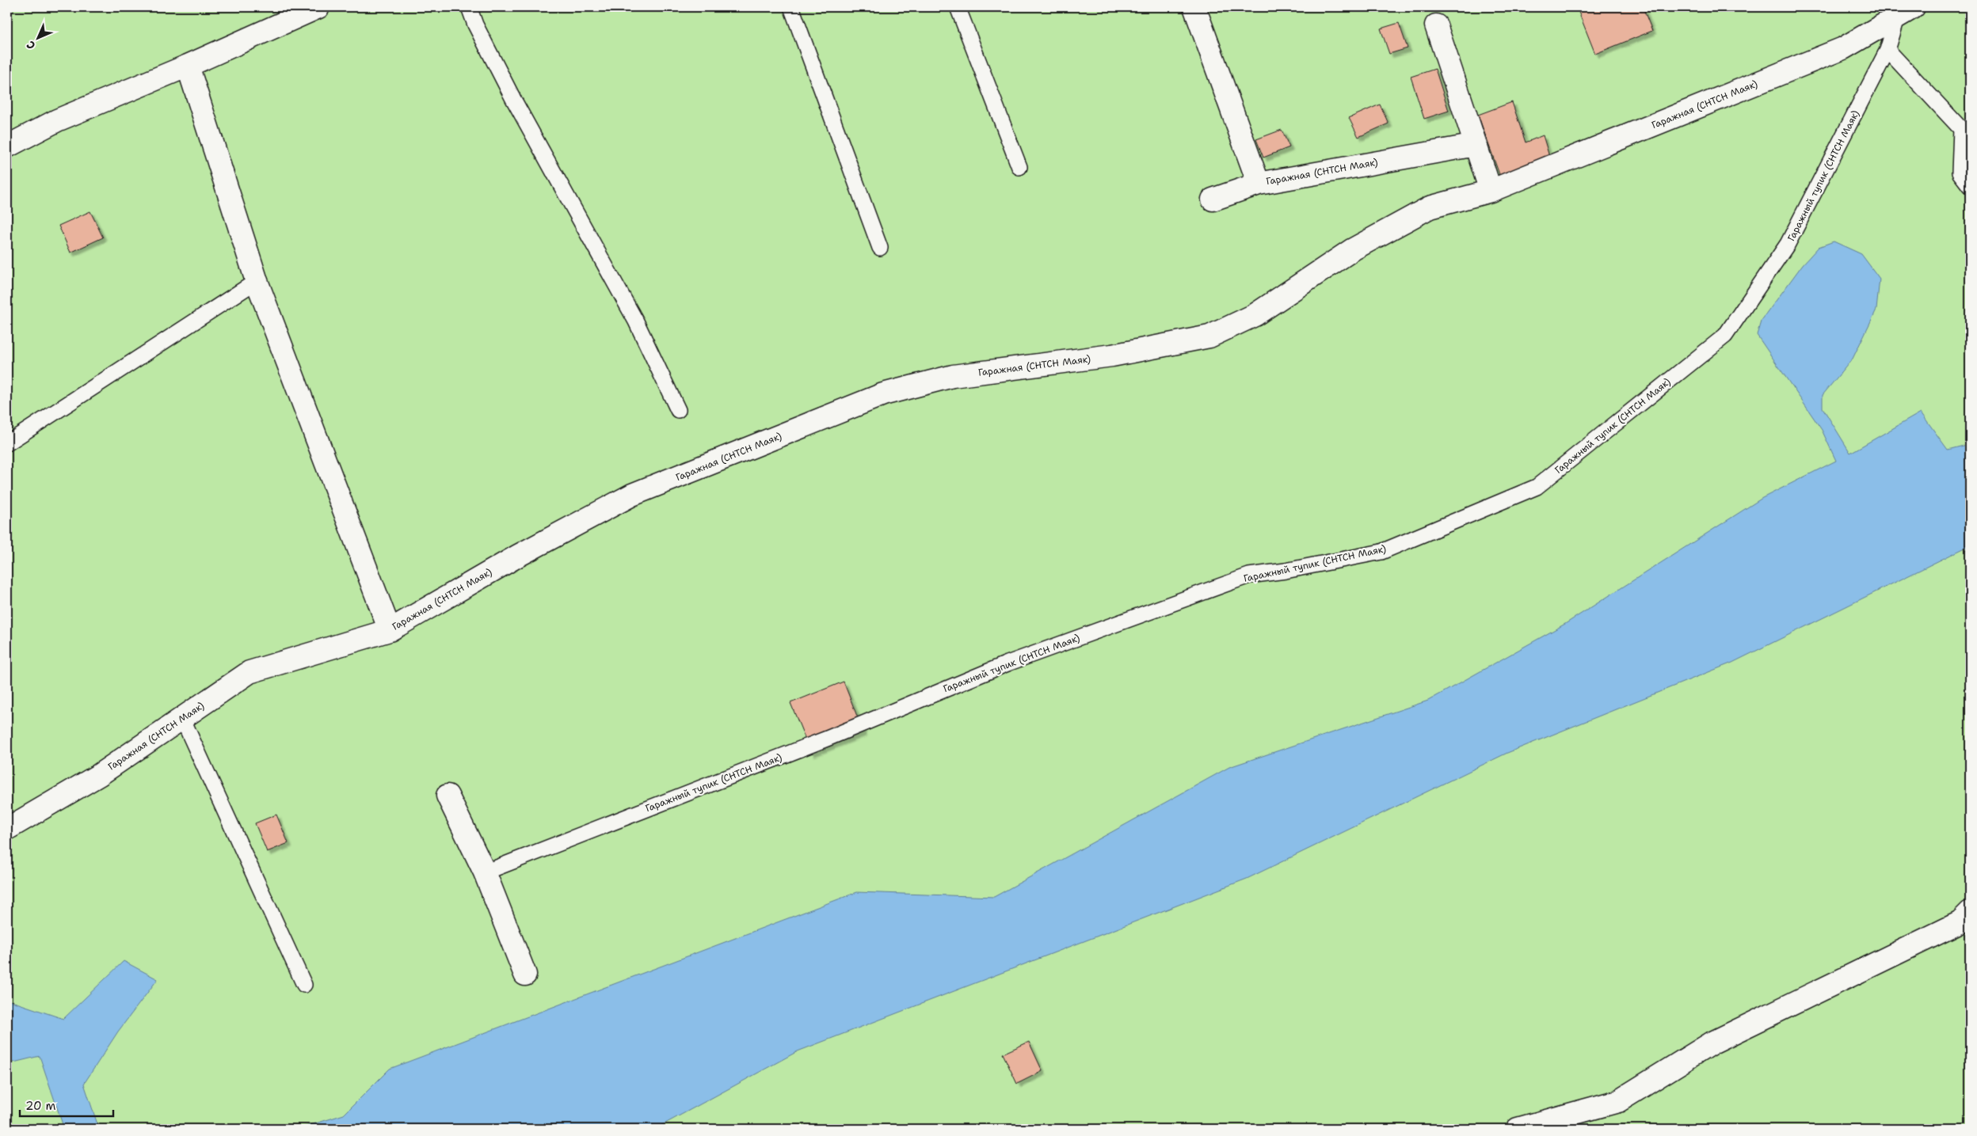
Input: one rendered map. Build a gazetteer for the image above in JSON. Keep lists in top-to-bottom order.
{
  "streets": {
    "street": ["Гаражная (СНТСН Маяк)"],
    "lane": ["Гаражный тупик (СНТСН Маяк)"]
  },
  "crossings": [
    ["Гаражная (СНТСН Маяк)", "Гаражный тупик (СНТСН Маяк)"]
  ],
  "scale_bar": "20 m",
  "north": "bottom left"
}
